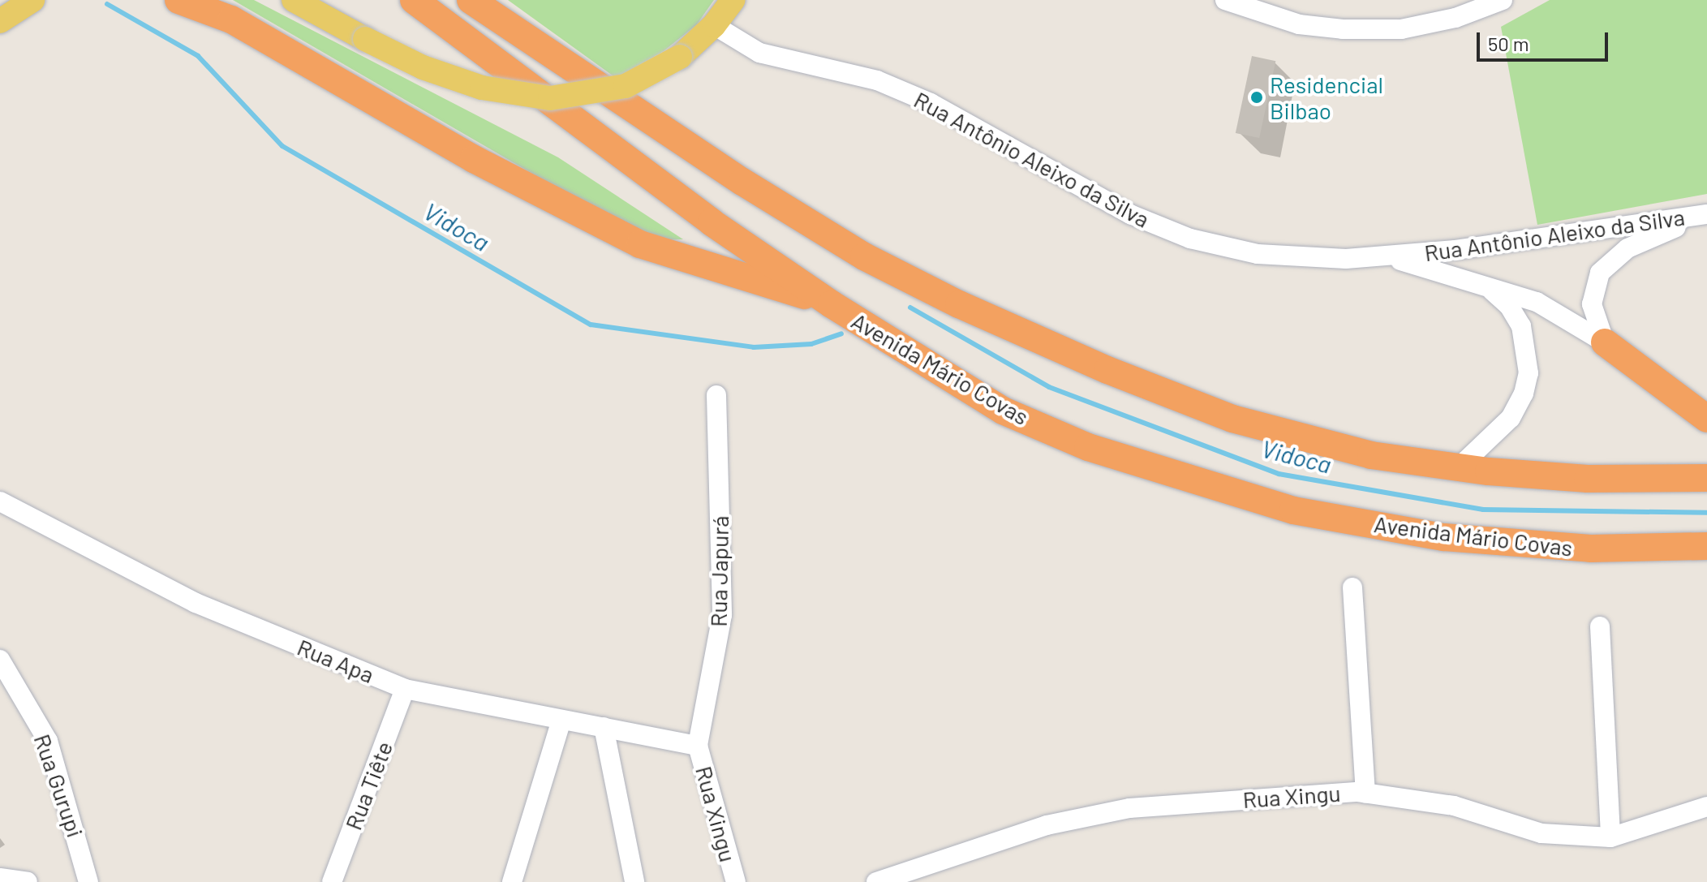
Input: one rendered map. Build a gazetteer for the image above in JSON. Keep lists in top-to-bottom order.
{
  "streets": {
    "highway": ["Avenida Mário Covas"],
    "street": [
      "Rua Antônio Aleixo da Silva",
      "Rua Japurá",
      "Rua Apa",
      "Rua Gurupi",
      "Rua Tiête",
      "Rua Xingu"
    ]
  },
  "crossings": [
    ["Rua Japurá", "Rua Apa"],
    ["Rua Japurá", "Rua Xingu"],
    ["Rua Apa", "Rua Tiête"],
    ["Rua Apa", "Rua Xingu"]
  ],
  "water": ["Vidoca"],
  "places": ["Residencial Bilbao"],
  "scale_bar": "50 m"
}
